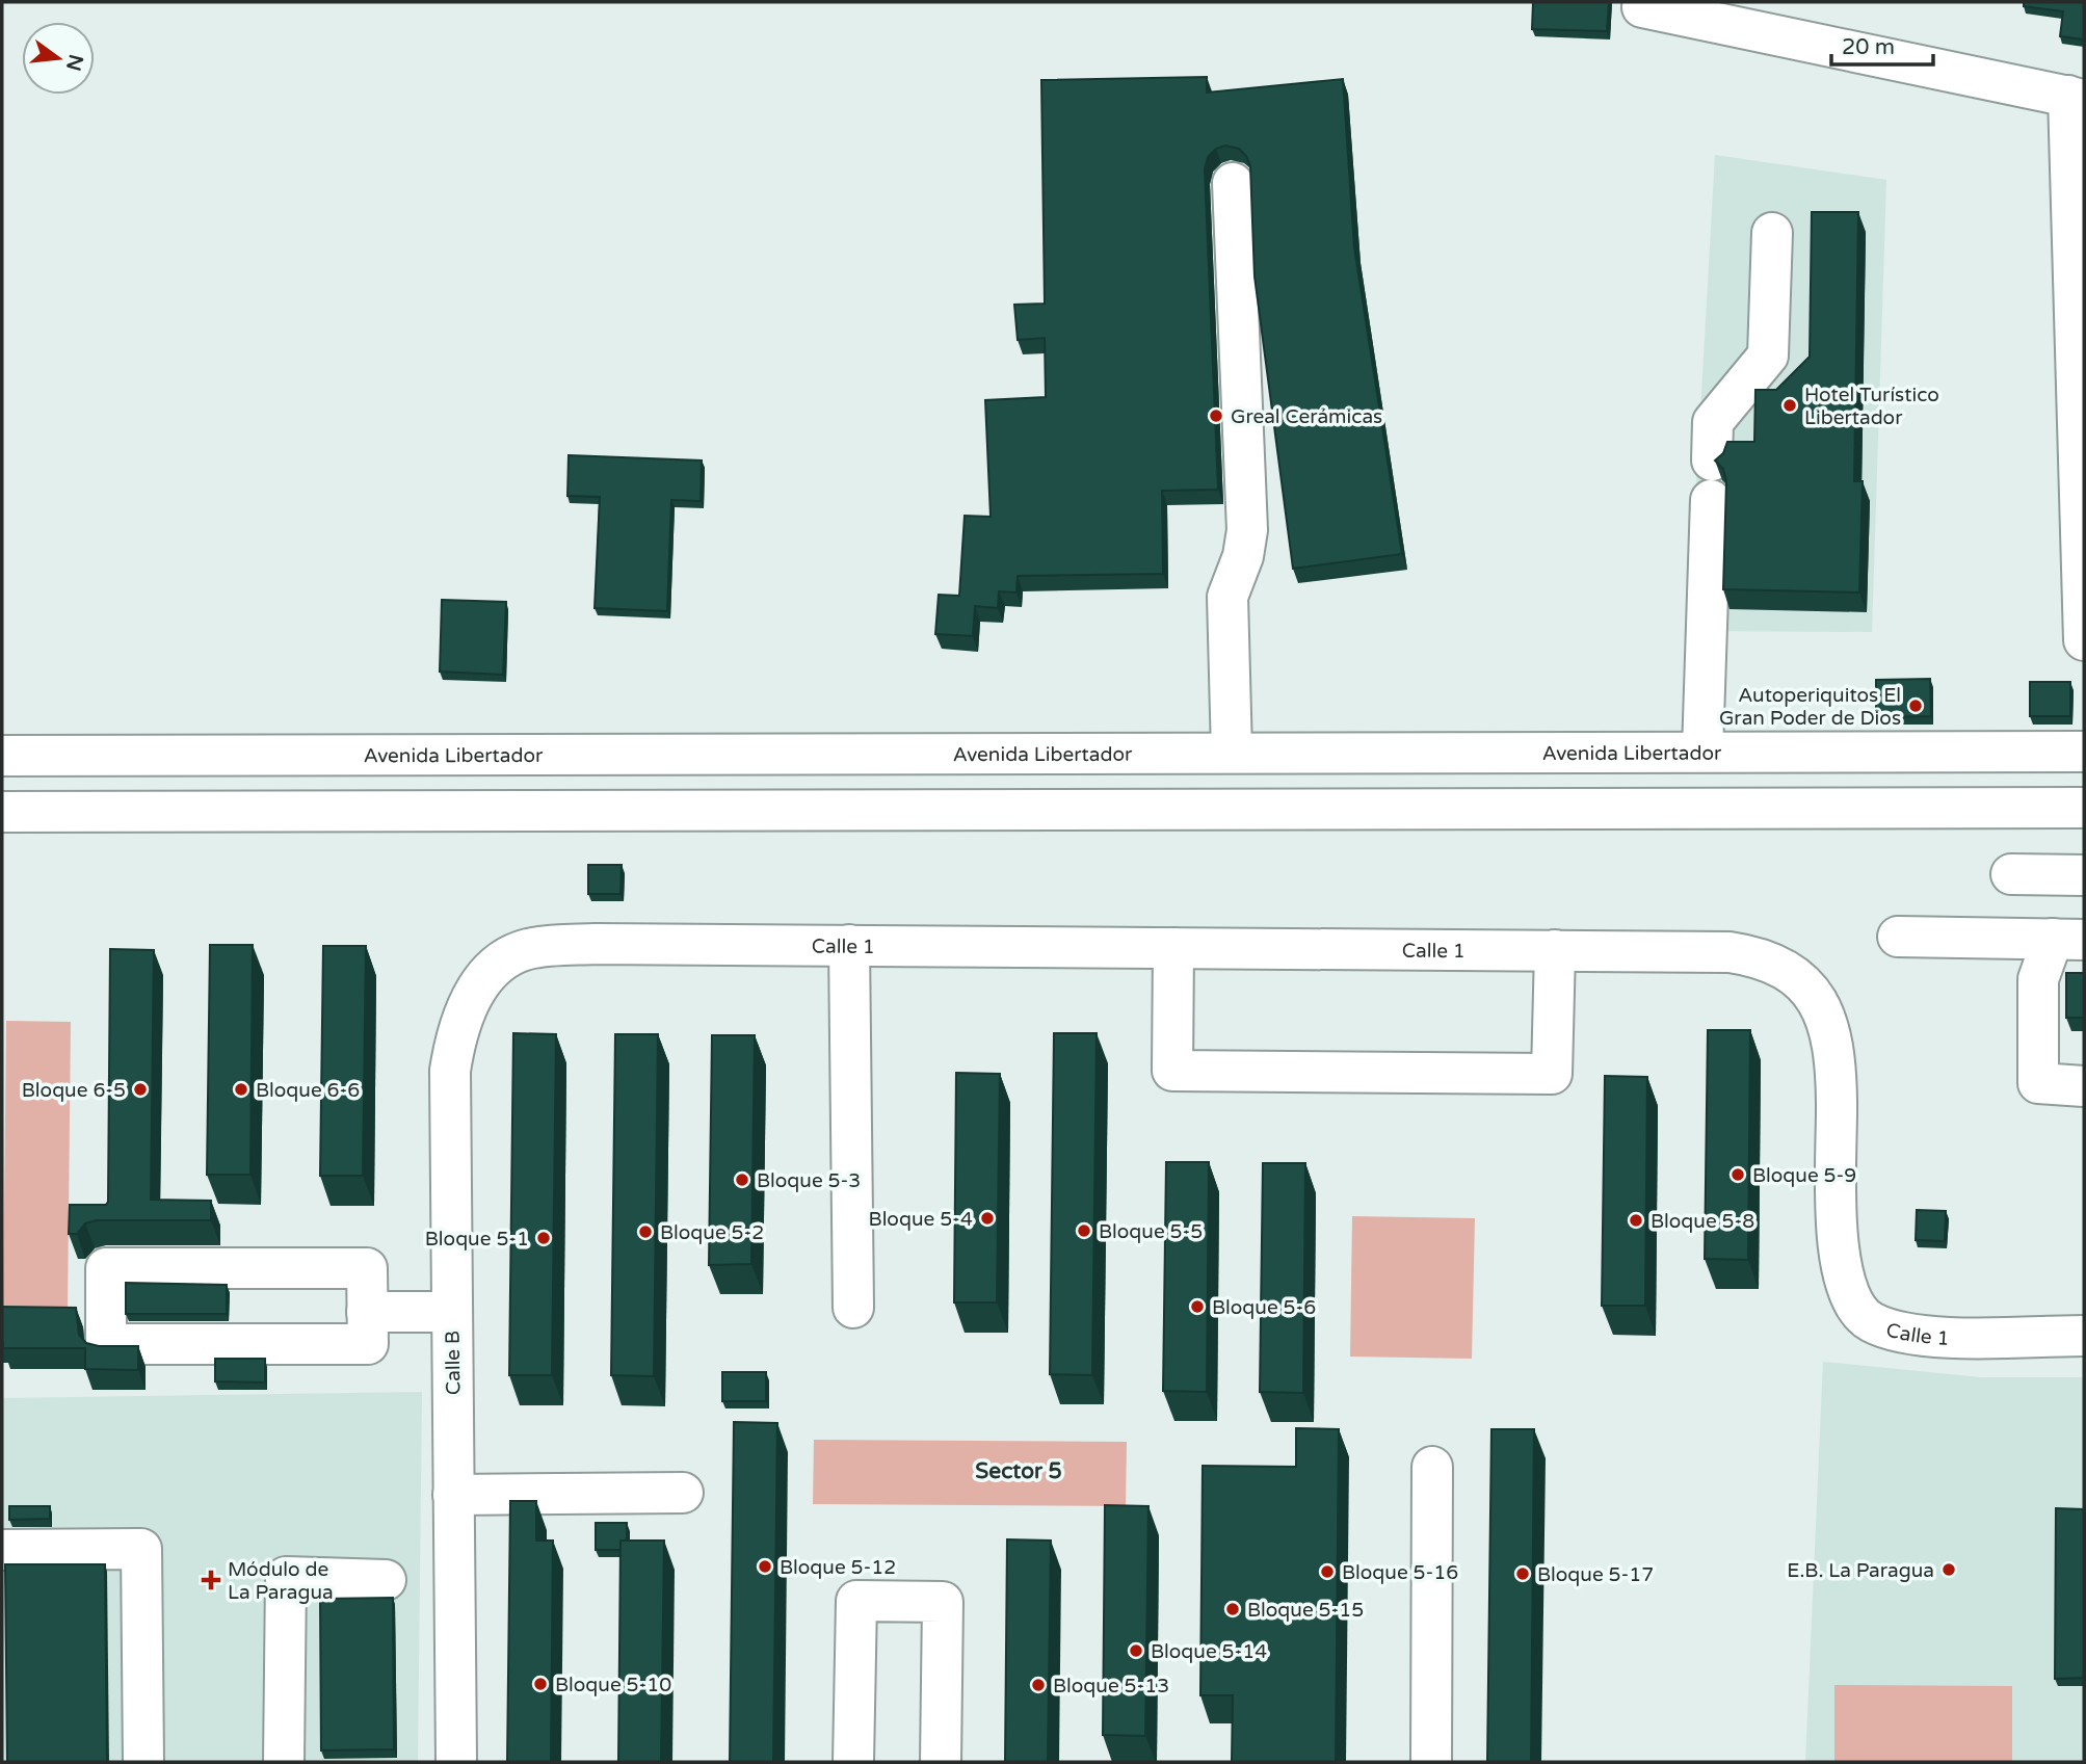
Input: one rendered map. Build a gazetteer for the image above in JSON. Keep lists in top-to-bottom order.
{
  "streets": {
    "main road": ["Avenida Libertador", "Calle 1", "Calle B"]
  },
  "crossings": [
    ["Calle 1", "Calle B"]
  ],
  "districts": ["Sector 5"],
  "places": {
    "other": [
      "Hotel Turístico Libertador",
      "Greal Cerámicas",
      "Autoperiquitos El Gran Poder de Dios",
      "Bloque 6-5",
      "Bloque 6-6",
      "Bloque 5-9",
      "Bloque 5-3",
      "Bloque 5-4",
      "Bloque 5-8",
      "Bloque 5-5",
      "Bloque 5-2",
      "Bloque 5-1",
      "Bloque 5-6",
      "Bloque 5-12",
      "E.B. La Paragua",
      "Bloque 5-16",
      "Bloque 5-17",
      "Bloque 5-15",
      "Bloque 5-14",
      "Bloque 5-10",
      "Bloque 5-13"
    ],
    "health": ["Módulo de La Paragua"]
  },
  "scale_bar": "20 m",
  "north": "right"
}
